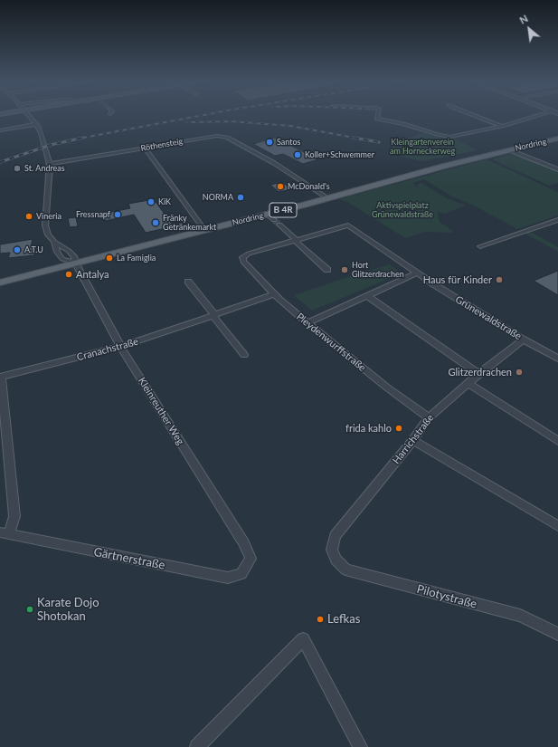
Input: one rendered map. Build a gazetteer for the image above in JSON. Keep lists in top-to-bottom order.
{
  "streets": {
    "main road": ["Nordring", "B 4R"],
    "street": [
      "Röthensteig",
      "Grünewaldstraße",
      "Pleydenwurffstraße",
      "Cranachstraße",
      "Kleinreuther Weg",
      "Harrichstraße",
      "Gärtnerstraße",
      "Pilotystraße"
    ]
  },
  "crossings": [
    ["Röthensteig", "Nordring"],
    ["Röthensteig", "Kleinreuther Weg"],
    ["Nordring", "Kleinreuther Weg"],
    ["Grünewaldstraße", "Pleydenwurffstraße"],
    ["Grünewaldstraße", "Harrichstraße"],
    ["Pleydenwurffstraße", "Cranachstraße"],
    ["Pleydenwurffstraße", "Harrichstraße"],
    ["Cranachstraße", "Kleinreuther Weg"],
    ["Kleinreuther Weg", "Gärtnerstraße"],
    ["Harrichstraße", "Pilotystraße"]
  ],
  "parks": ["Kleingartenverein am Horneckerweg", "Aktivspielplatz Grünewaldstraße"],
  "places": [
    "Santos",
    "Koller+Schwemmer",
    "St. Andreas",
    "McDonald's",
    "NORMA",
    "KiK",
    "Fressnapf",
    "Vineria",
    "Fränky Getränkemarkt",
    "A.T.U",
    "La Famiglia",
    "Hort Glitzerdrachen",
    "Antalya",
    "Haus für Kinder",
    "Glitzerdrachen",
    "frida kahlo",
    "Karate Dojo Shotokan",
    "Lefkas"
  ],
  "north": "top left"
}
